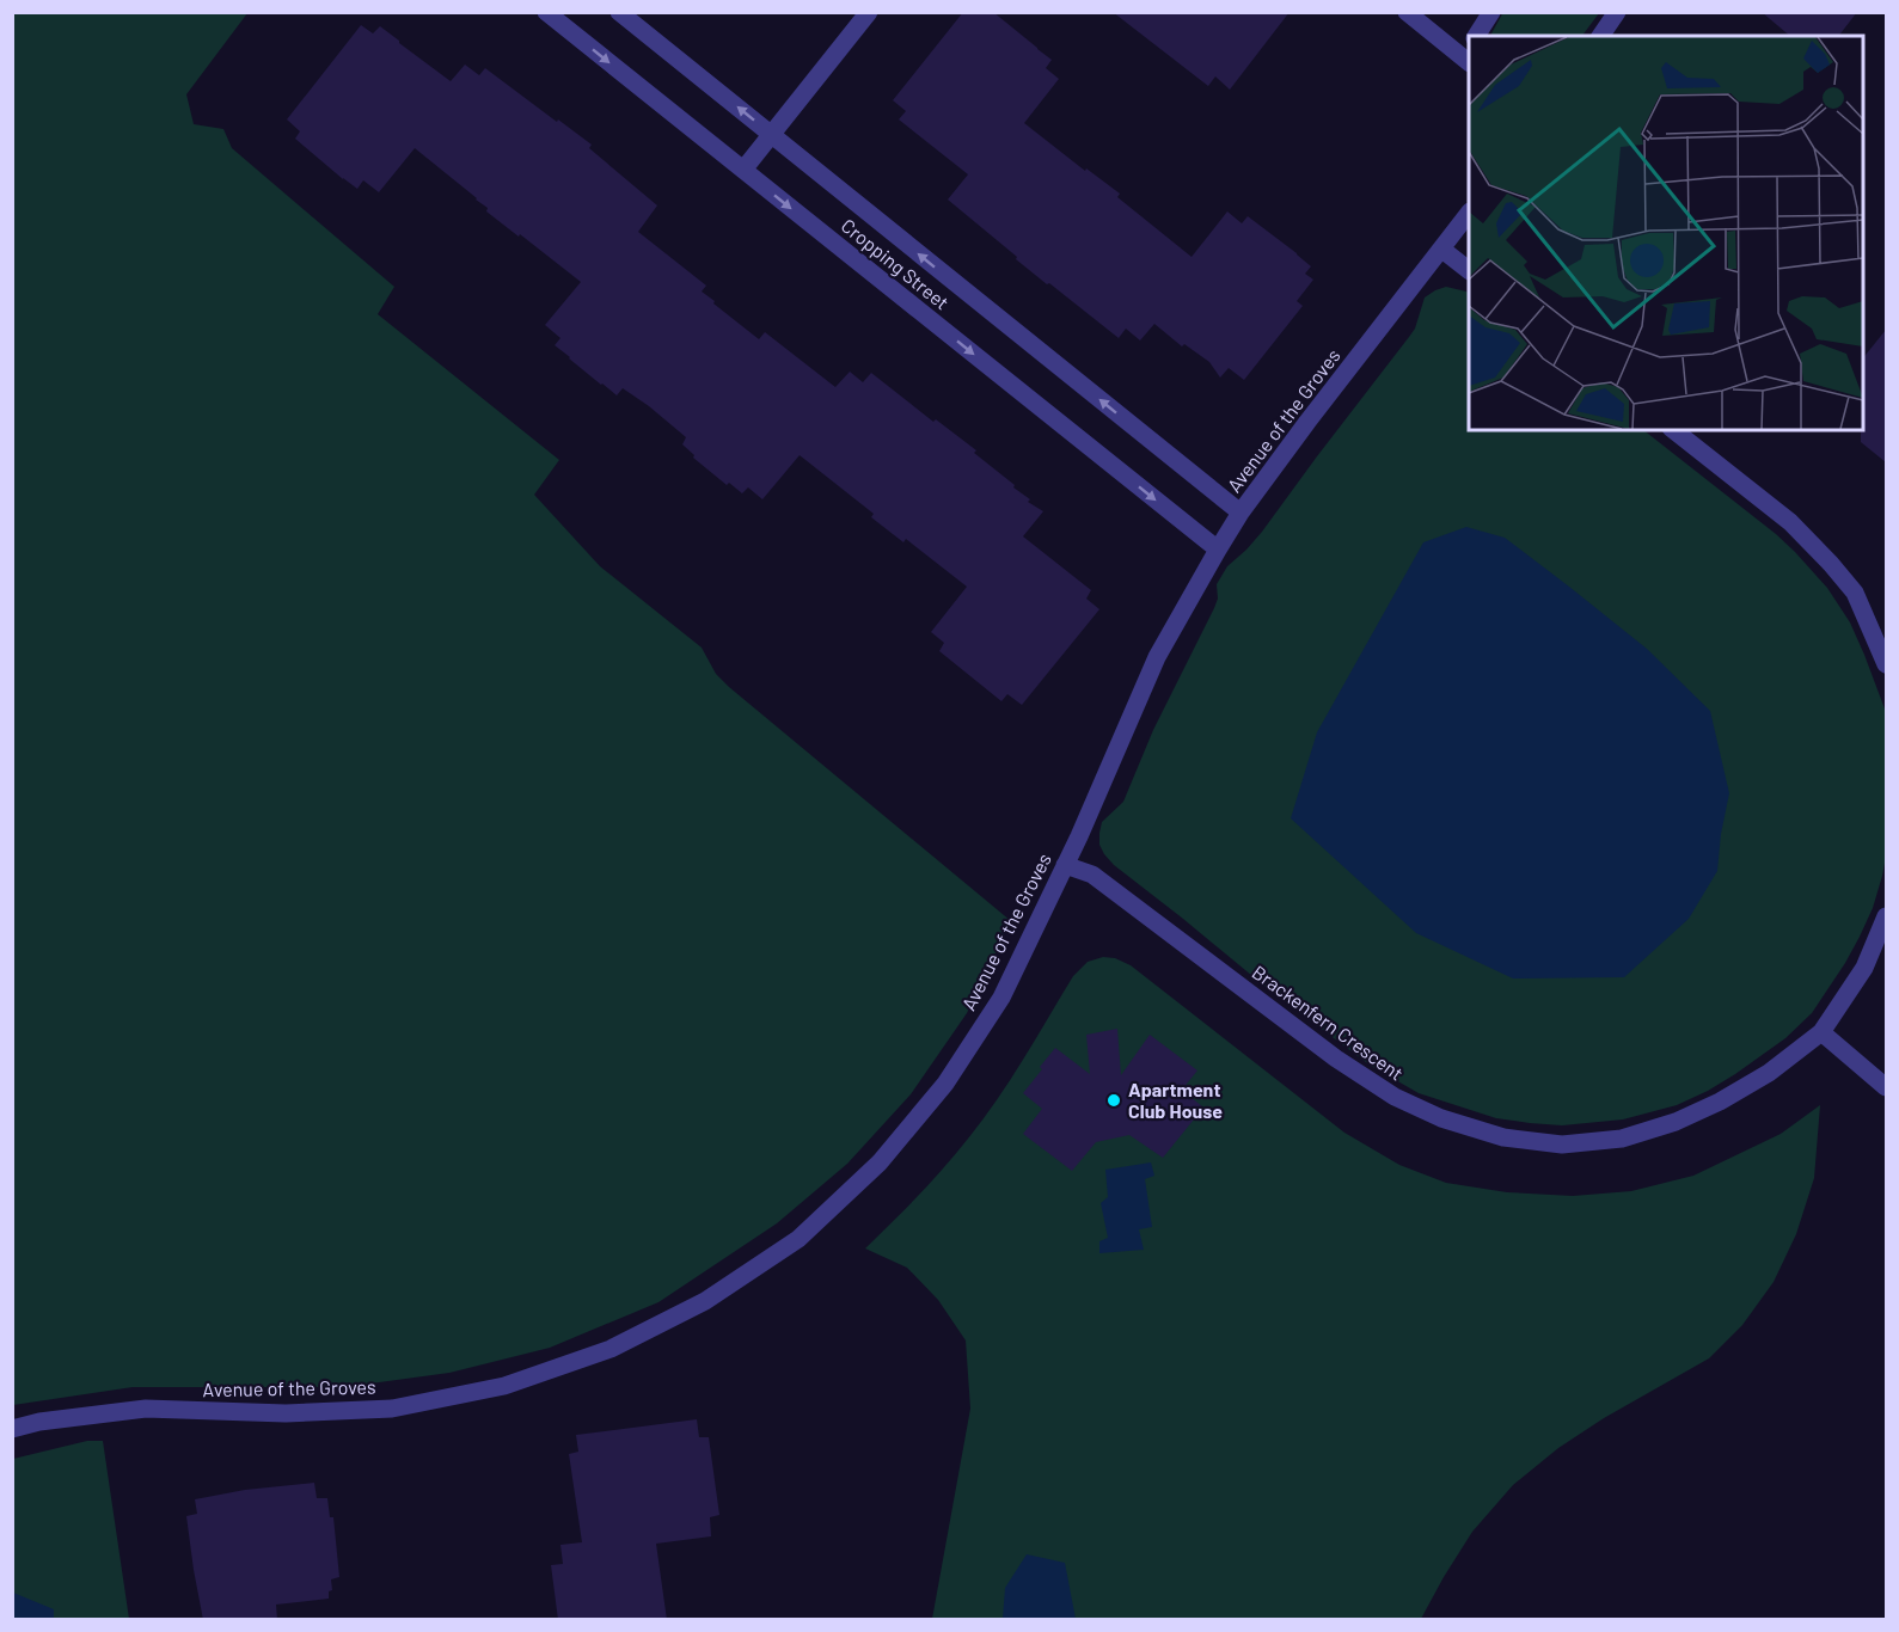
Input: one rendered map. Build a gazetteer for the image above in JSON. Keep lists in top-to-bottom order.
{
  "streets": {
    "street": ["Cropping Street", "Avenue of the Groves", "Brackenfern Crescent"]
  },
  "crossings": [
    ["Cropping Street", "Avenue of the Groves"],
    ["Avenue of the Groves", "Brackenfern Crescent"]
  ],
  "places": ["Apartment Club House"]
}
